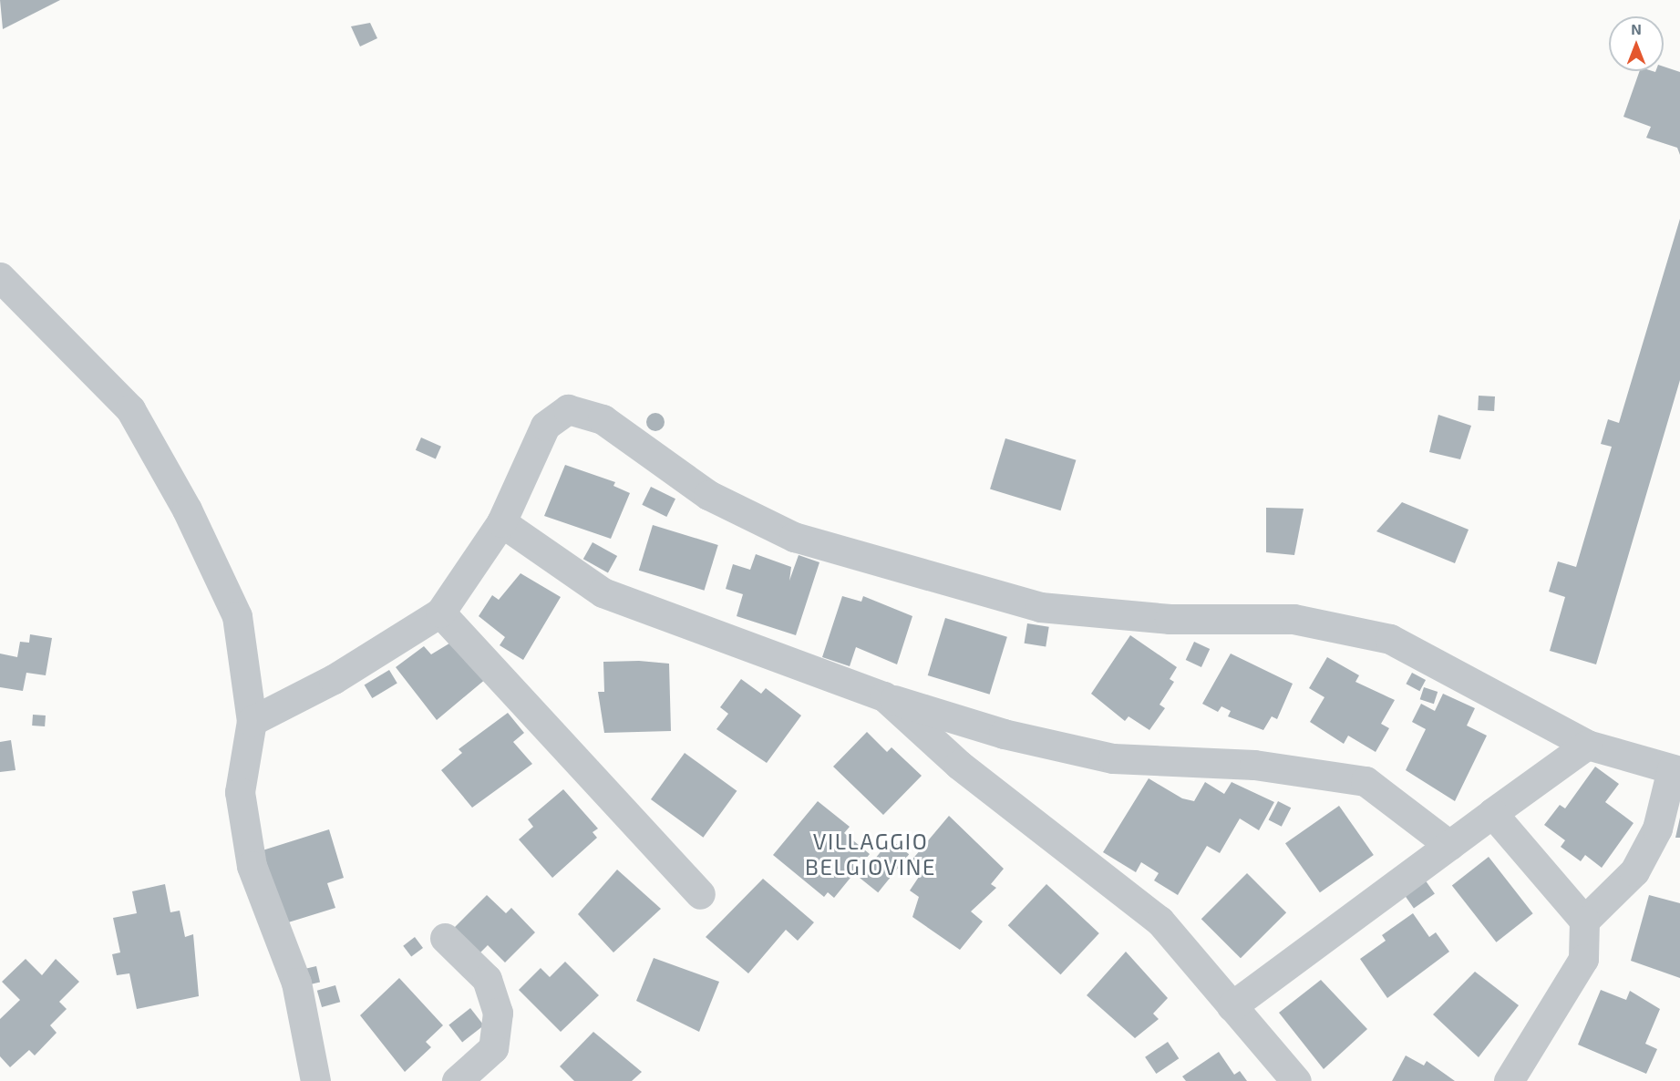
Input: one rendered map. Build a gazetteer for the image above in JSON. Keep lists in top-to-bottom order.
{
  "districts": ["VILLAGGIO BELGIOVINE"],
  "north": "top"
}
